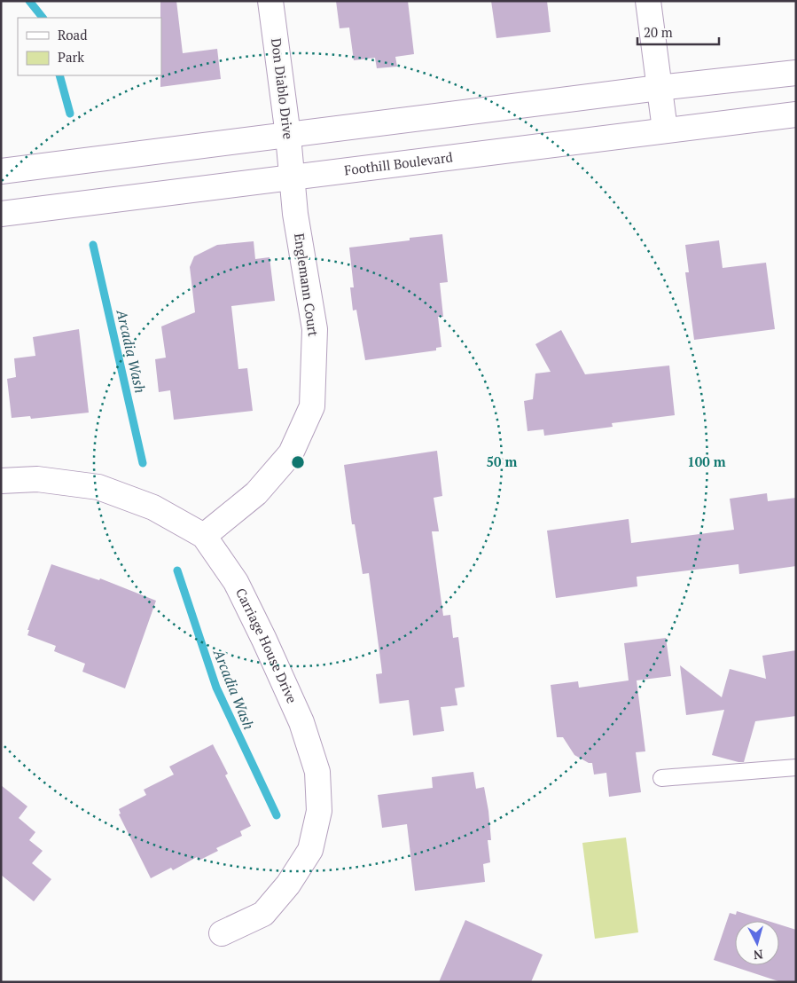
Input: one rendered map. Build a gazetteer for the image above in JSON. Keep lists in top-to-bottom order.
{
  "streets": {
    "main road": [
      "Don Diablo Drive",
      "Foothill Boulevard",
      "Englemann Court",
      "Carriage House Drive"
    ]
  },
  "crossings": [
    ["Don Diablo Drive", "Foothill Boulevard"],
    ["Don Diablo Drive", "Englemann Court"],
    ["Foothill Boulevard", "Englemann Court"],
    ["Englemann Court", "Carriage House Drive"]
  ],
  "water": ["Arcadia Wash"],
  "legend": ["Road", "Park"],
  "scale_bar": "20 m",
  "north": "bottom",
  "rings": ["50 m", "100 m"]
}
